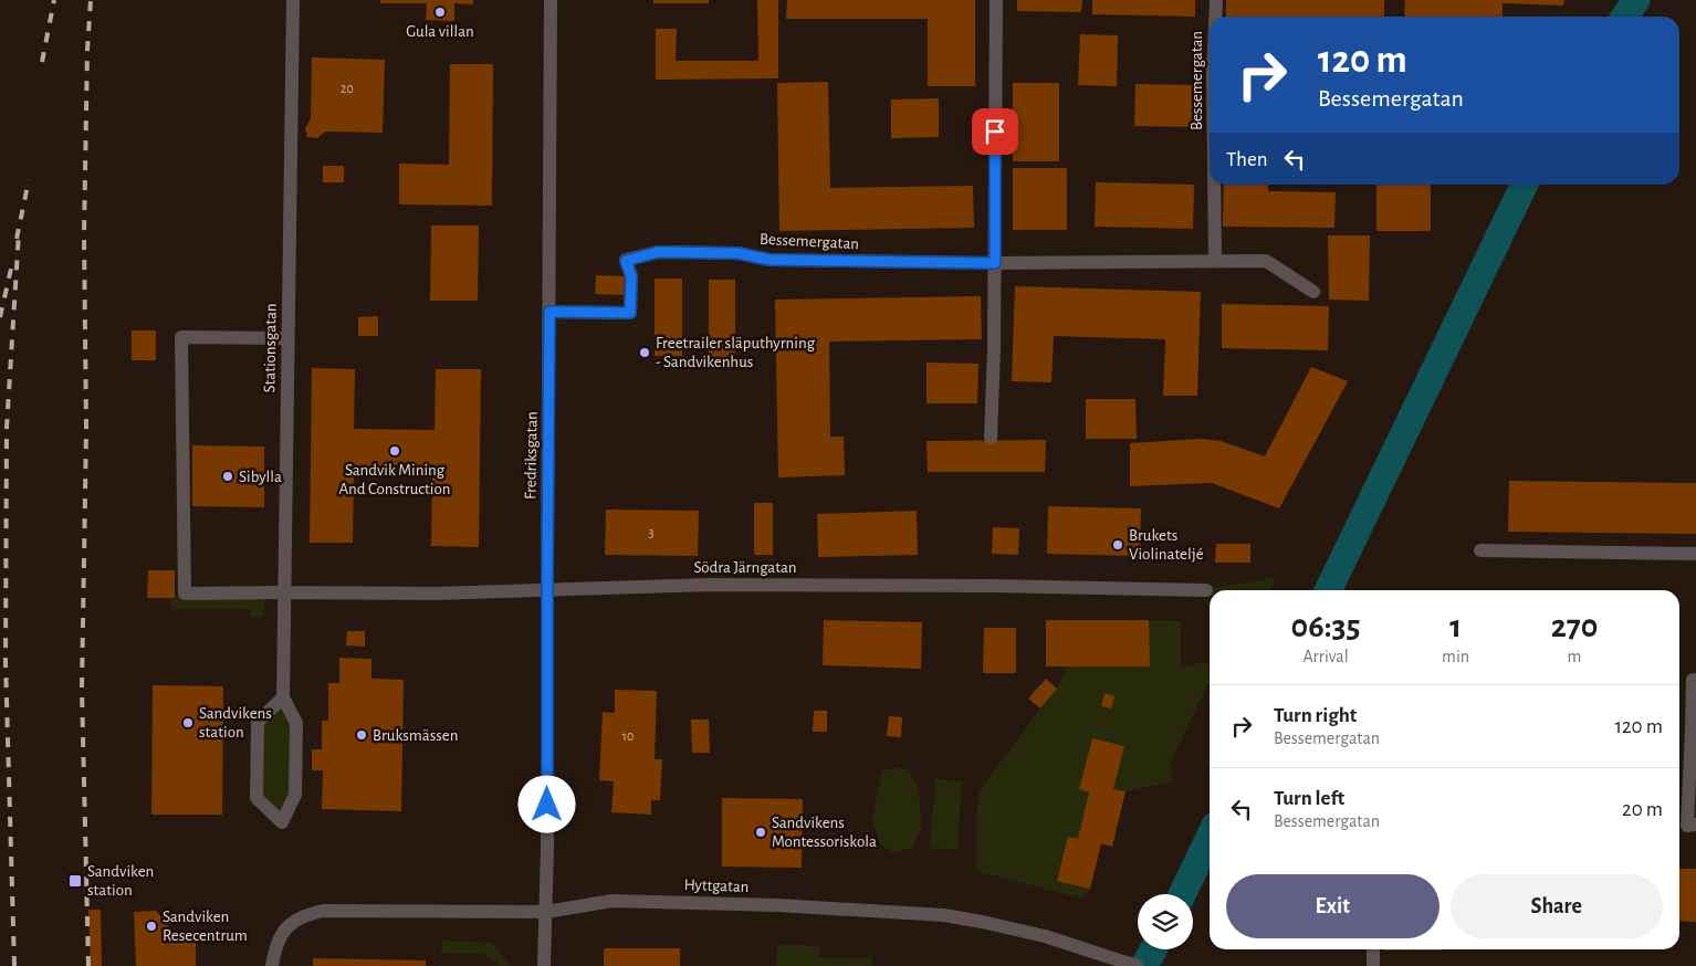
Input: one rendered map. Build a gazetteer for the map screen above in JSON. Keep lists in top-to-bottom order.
{
  "streets": {
    "street": [
      "Bessemergatan",
      "Stationsgatan",
      "Fredriksgatan",
      "Södra Järngatan",
      "Hyttgatan"
    ]
  },
  "crossings": [
    ["Bessemergatan", "Fredriksgatan"],
    ["Stationsgatan", "Södra Järngatan"],
    ["Fredriksgatan", "Södra Järngatan"],
    ["Fredriksgatan", "Hyttgatan"]
  ],
  "places": {
    "other": [
      "Gula villan",
      "Freetrailer släputhyrning - Sandvikenhus",
      "Sandvik Mining And Construction",
      "Sibylla",
      "Brukets Violinateljé",
      "Sandvikens station",
      "Bruksmässen",
      "Sandvikens Montessoriskola",
      "Sandviken Resecentrum"
    ],
    "transit": ["Sandviken station"]
  },
  "house_numbers": ["20", "3", "10"],
  "page": {
    "turn": ["120 m", "Bessemergatan"],
    "then": "Then",
    "eta": [
      "06:35",
      "Arrival",
      "1",
      "min",
      "270",
      "m"
    ],
    "list": [
      {
        "name": "Turn right",
        "note": "Bessemergatan",
        "value": "120 m"
      },
      {
        "name": "Turn left",
        "note": "Bessemergatan",
        "value": "20 m"
      }
    ],
    "buttons": ["Exit", "Share"]
  }
}
